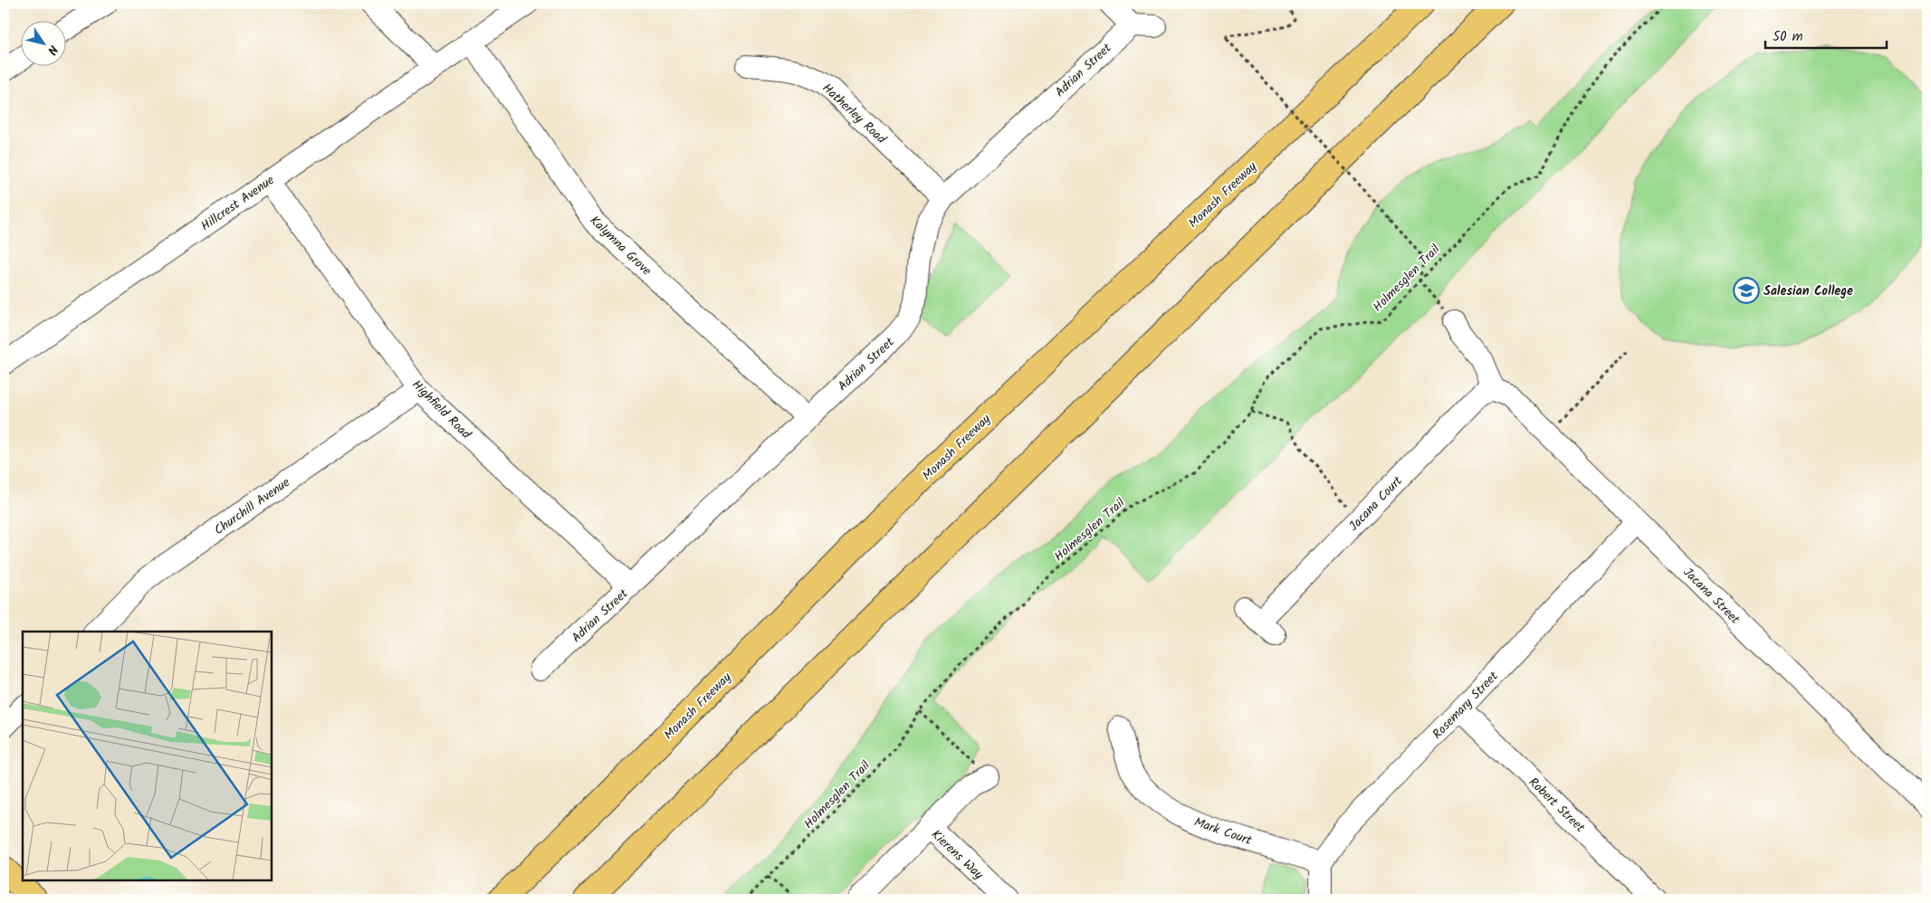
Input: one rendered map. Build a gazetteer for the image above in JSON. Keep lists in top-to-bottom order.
{
  "streets": {
    "main road": ["Monash Freeway"],
    "street": [
      "Adrian Street",
      "Hatherley Road",
      "Hillcrest Avenue",
      "Kalymna Grove",
      "Highfield Road",
      "Jacana Court",
      "Churchill Avenue",
      "Jacana Street",
      "Rosemary Street",
      "Robert Street",
      "Mark Court",
      "Kierens Way"
    ],
    "path": ["Holmesglen Trail"]
  },
  "crossings": [
    ["Adrian Street", "Hatherley Road"],
    ["Adrian Street", "Kalymna Grove"],
    ["Adrian Street", "Highfield Road"],
    ["Hillcrest Avenue", "Kalymna Grove"],
    ["Hillcrest Avenue", "Highfield Road"],
    ["Highfield Road", "Churchill Avenue"],
    ["Jacana Court", "Jacana Street"],
    ["Jacana Street", "Rosemary Street"],
    ["Rosemary Street", "Robert Street"],
    ["Rosemary Street", "Mark Court"]
  ],
  "places": {
    "school or university": ["Salesian College"]
  },
  "scale_bar": "50 m",
  "north": "bottom right"
}
